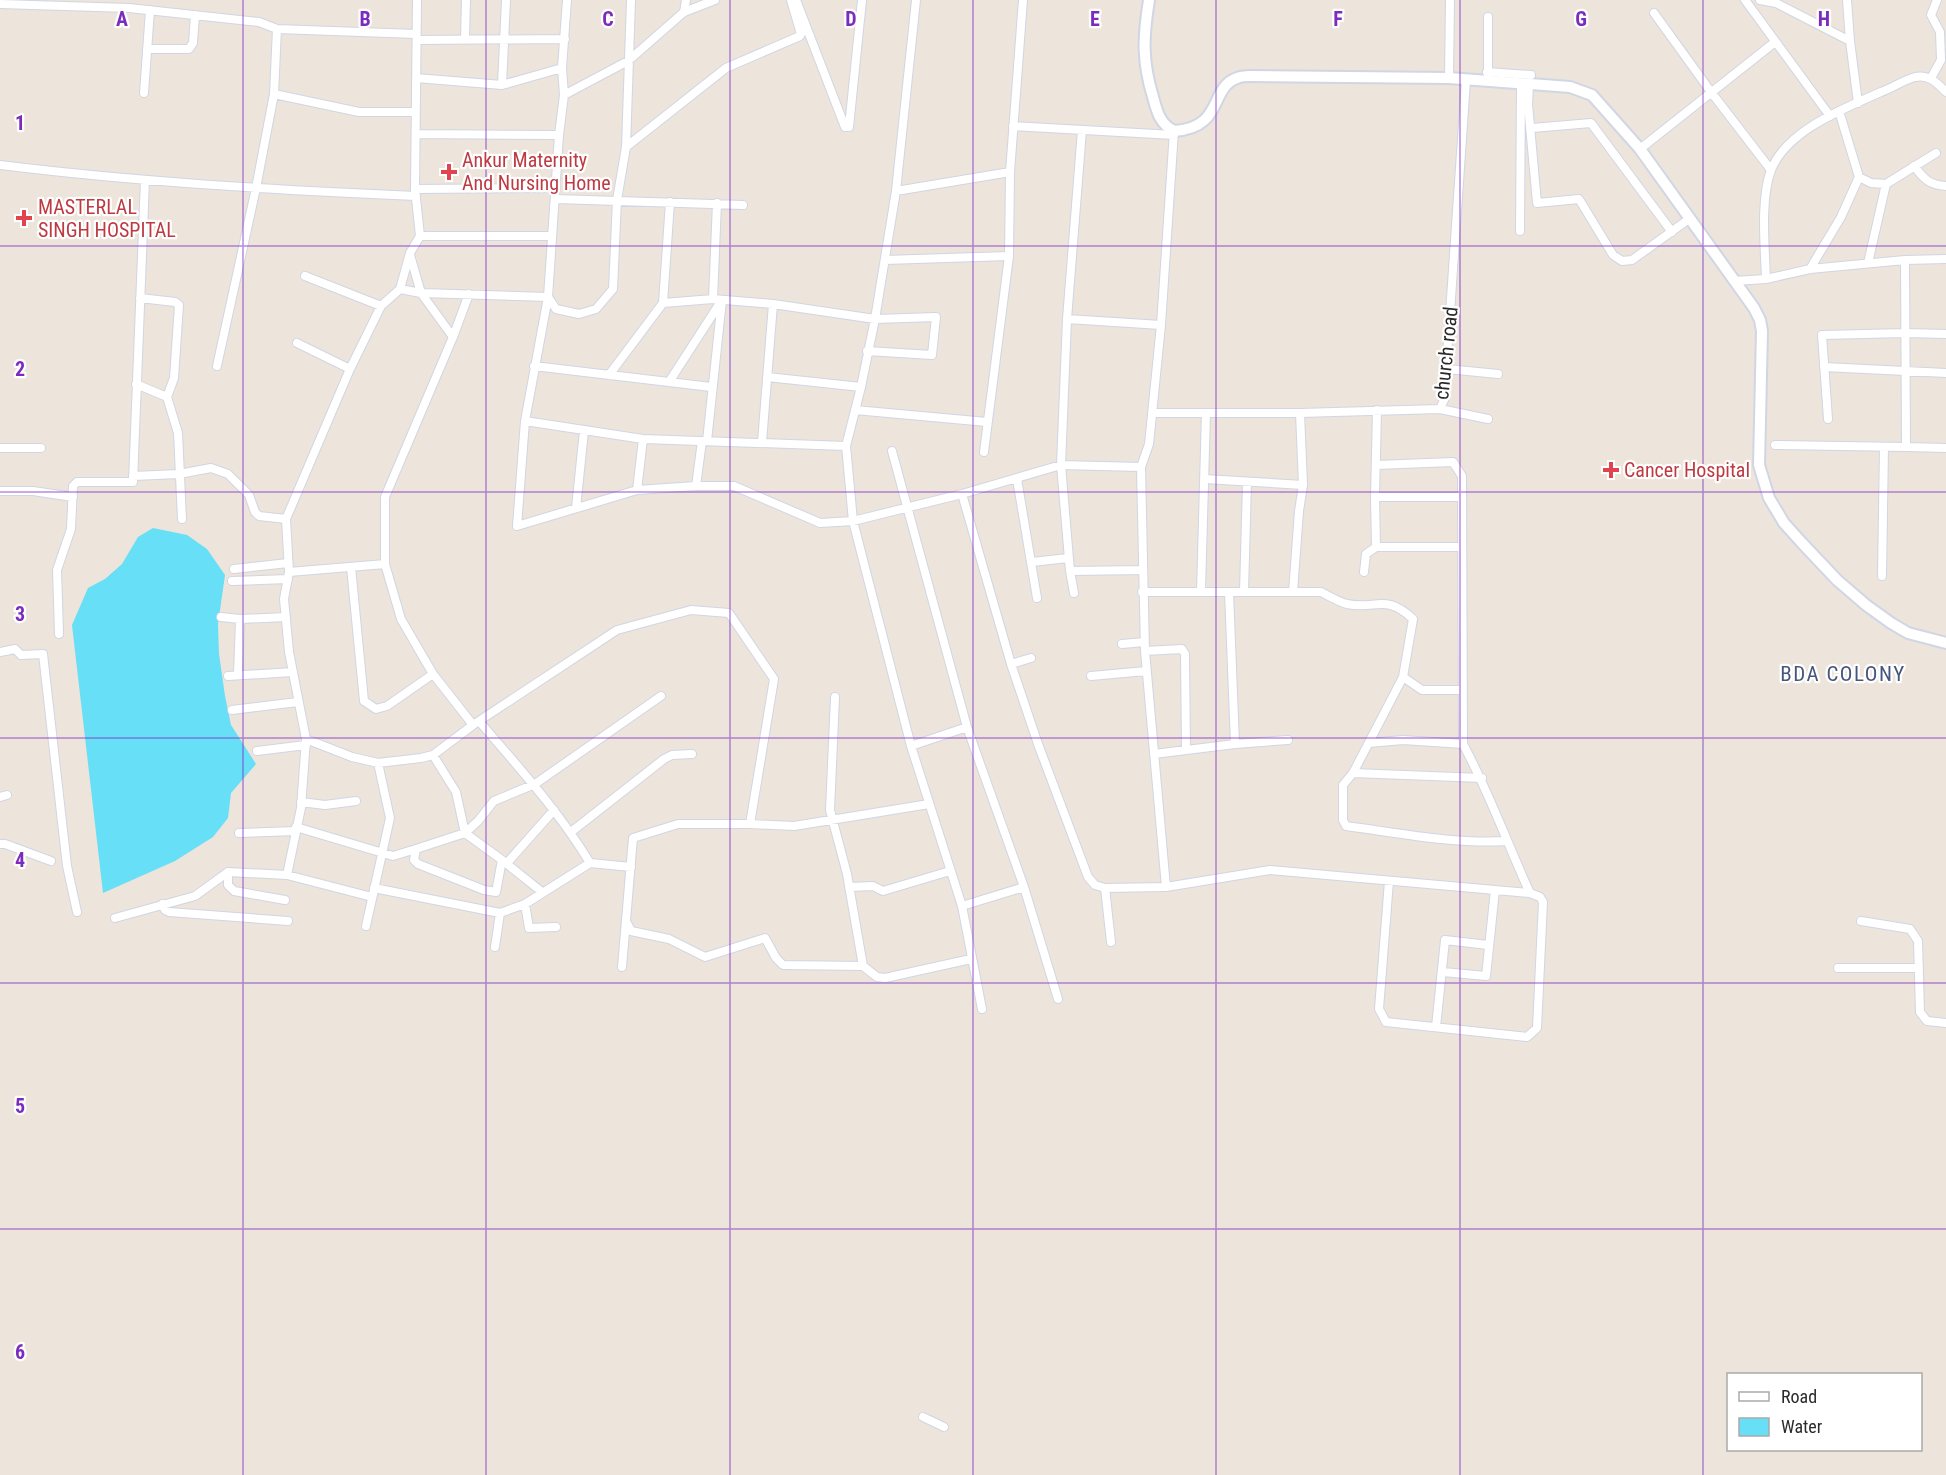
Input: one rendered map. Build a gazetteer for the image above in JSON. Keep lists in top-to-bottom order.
{
  "streets": {
    "street": ["church road"]
  },
  "districts": ["BDA COLONY"],
  "places": {
    "health": ["Ankur Maternity And Nursing Home", "MASTERLAL SINGH HOSPITAL", "Cancer Hospital"]
  },
  "legend": ["Road", "Water"],
  "grid": {
    "columns": [
      "A",
      "B",
      "C",
      "D",
      "E",
      "F",
      "G",
      "H"
    ],
    "rows": [
      "1",
      "2",
      "3",
      "4",
      "5",
      "6"
    ]
  }
}
